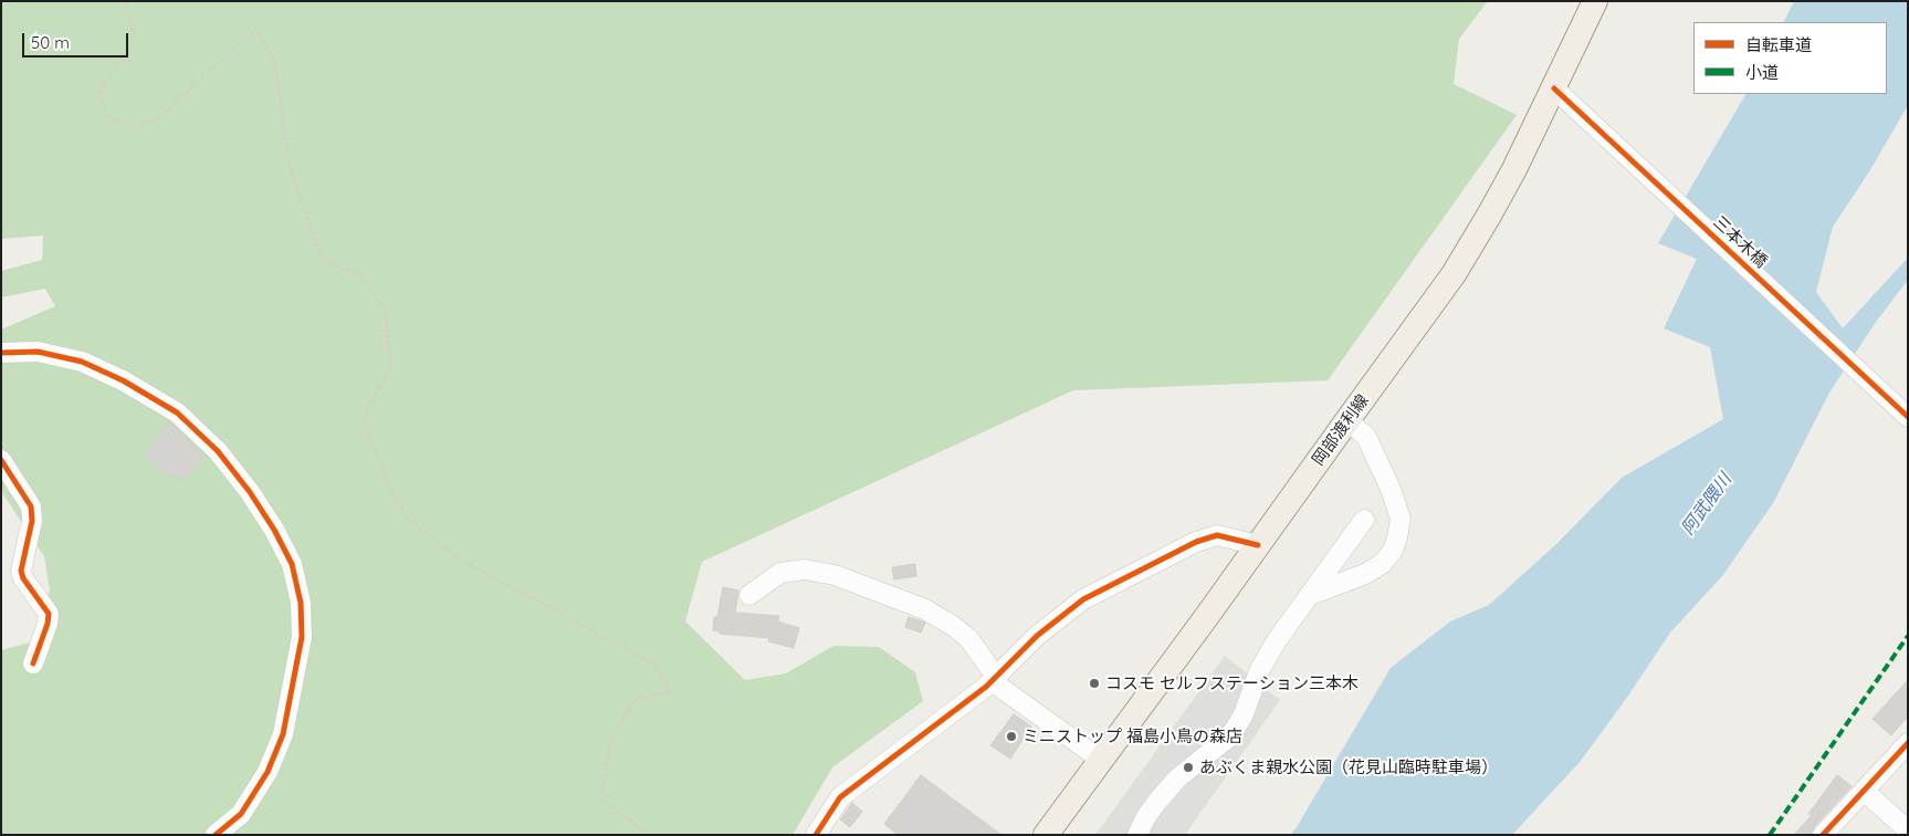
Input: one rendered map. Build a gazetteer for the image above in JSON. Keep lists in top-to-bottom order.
{
  "streets": {
    "main road": ["岡部渡利線"],
    "street": ["三本木橋"]
  },
  "crossings": [
    ["三本木橋", "岡部渡利線"]
  ],
  "water": ["阿武隈川"],
  "places": ["コスモ セルフステーション三本木", "ミニストップ 福島小鳥の森店", "あぶくま親水公園（花見山臨時駐車場）"],
  "legend": ["自転車道", "小道"],
  "scale_bar": "50 m"
}
